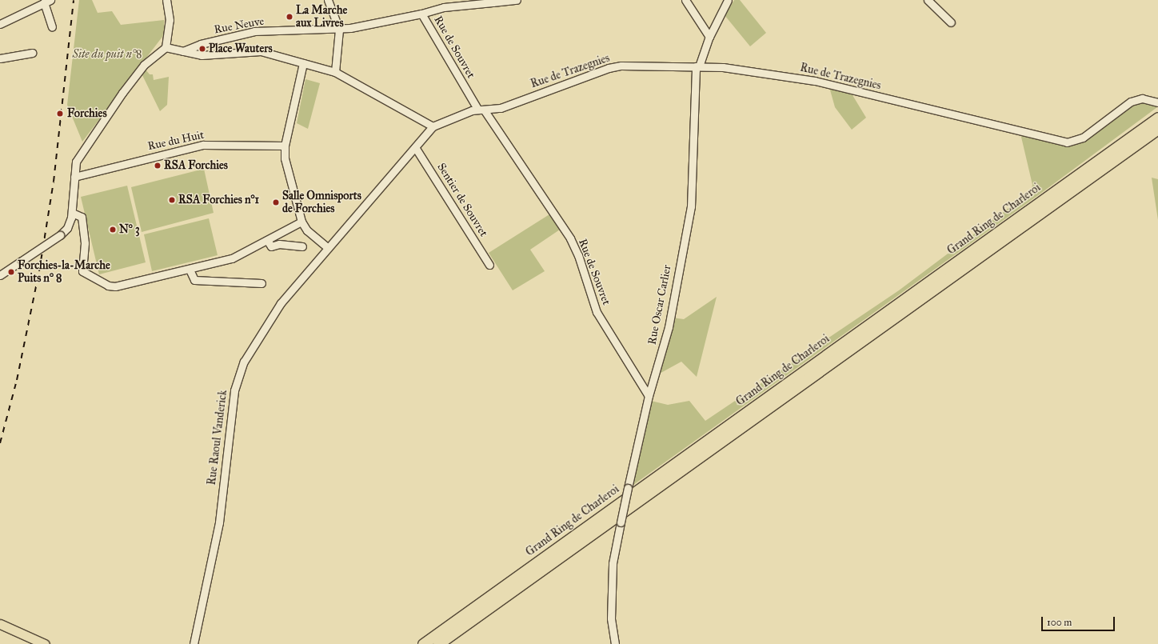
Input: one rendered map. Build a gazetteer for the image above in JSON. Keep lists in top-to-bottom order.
{
  "streets": {
    "highway": ["Grand Ring de Charleroi"],
    "street": [
      "Rue Neuve",
      "Rue de Souvret",
      "Rue de Trazegnies",
      "Rue du Huit",
      "Sentier de Souvret",
      "Rue Oscar Carlier",
      "Rue Raoul Vanderick"
    ]
  },
  "crossings": [
    ["Rue Neuve", "Rue de Souvret"],
    ["Rue de Souvret", "Rue de Trazegnies"],
    ["Rue de Souvret", "Rue Oscar Carlier"],
    ["Rue de Trazegnies", "Rue Oscar Carlier"],
    ["Rue de Trazegnies", "Rue Raoul Vanderick"],
    ["Sentier de Souvret", "Rue Raoul Vanderick"]
  ],
  "parks": ["Site du puit n°8"],
  "places": [
    "La Marche aux Livres",
    "Place Wauters",
    "Forchies",
    "RSA Forchies",
    "RSA Forchies n°1",
    "Salle Omnisports de Forchies",
    "N° 3",
    "Forchies-la-Marche Puits n° 8"
  ],
  "scale_bar": "100 m"
}
